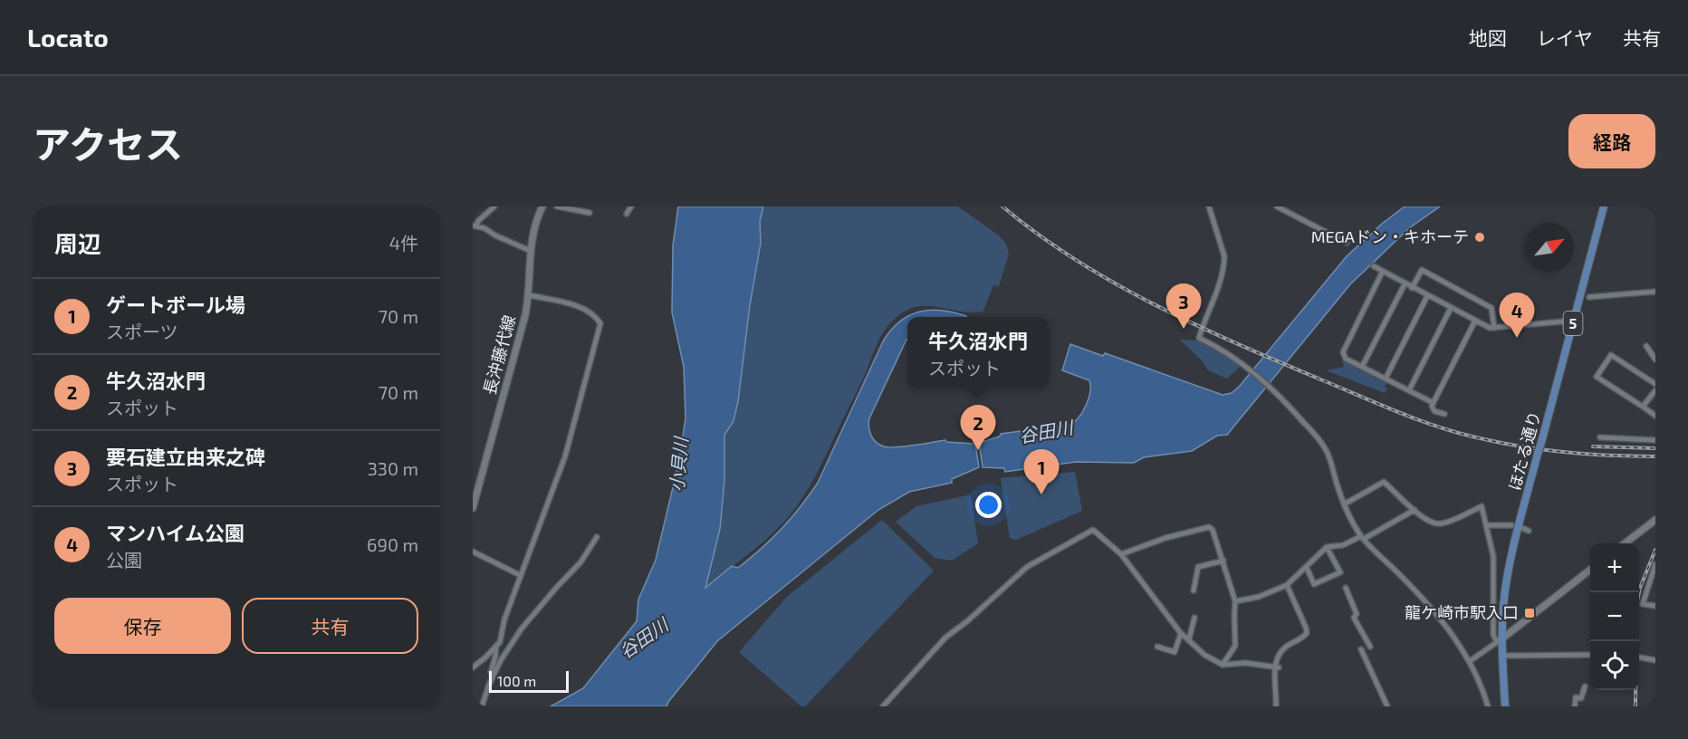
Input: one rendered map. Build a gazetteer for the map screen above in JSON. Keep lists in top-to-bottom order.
{
  "streets": {
    "main road": ["5", "長沖藤代線", "ほたる通り"]
  },
  "water": ["谷田川", "小貝川"],
  "places": {
    "other": ["MEGAドン・キホーテ"],
    "transit": ["龍ケ崎市駅入口"]
  },
  "scale_bar": "100 m",
  "north": "top right",
  "page": {
    "header": "Locato",
    "nav": ["地図", "レイヤ", "共有"],
    "title": "アクセス",
    "buttons": [
      "経路",
      ["保存", "共有"]
    ],
    "heading": ["周辺", "4件"],
    "list": [
      {
        "mark": "1",
        "name": "ゲートボール場",
        "note": "スポーツ",
        "value": "70 m"
      },
      {
        "mark": "2",
        "name": "牛久沼水門",
        "note": "スポット",
        "value": "70 m"
      },
      {
        "mark": "3",
        "name": "要石建立由来之碑",
        "note": "スポット",
        "value": "330 m"
      },
      {
        "mark": "4",
        "name": "マンハイム公園",
        "note": "公園",
        "value": "690 m"
      }
    ],
    "pins": [
      "3",
      "4",
      "2",
      "1"
    ],
    "popup": ["牛久沼水門", "スポット"],
    "map_buttons": ["+", "−"],
    "scale": "100 m"
  }
}
